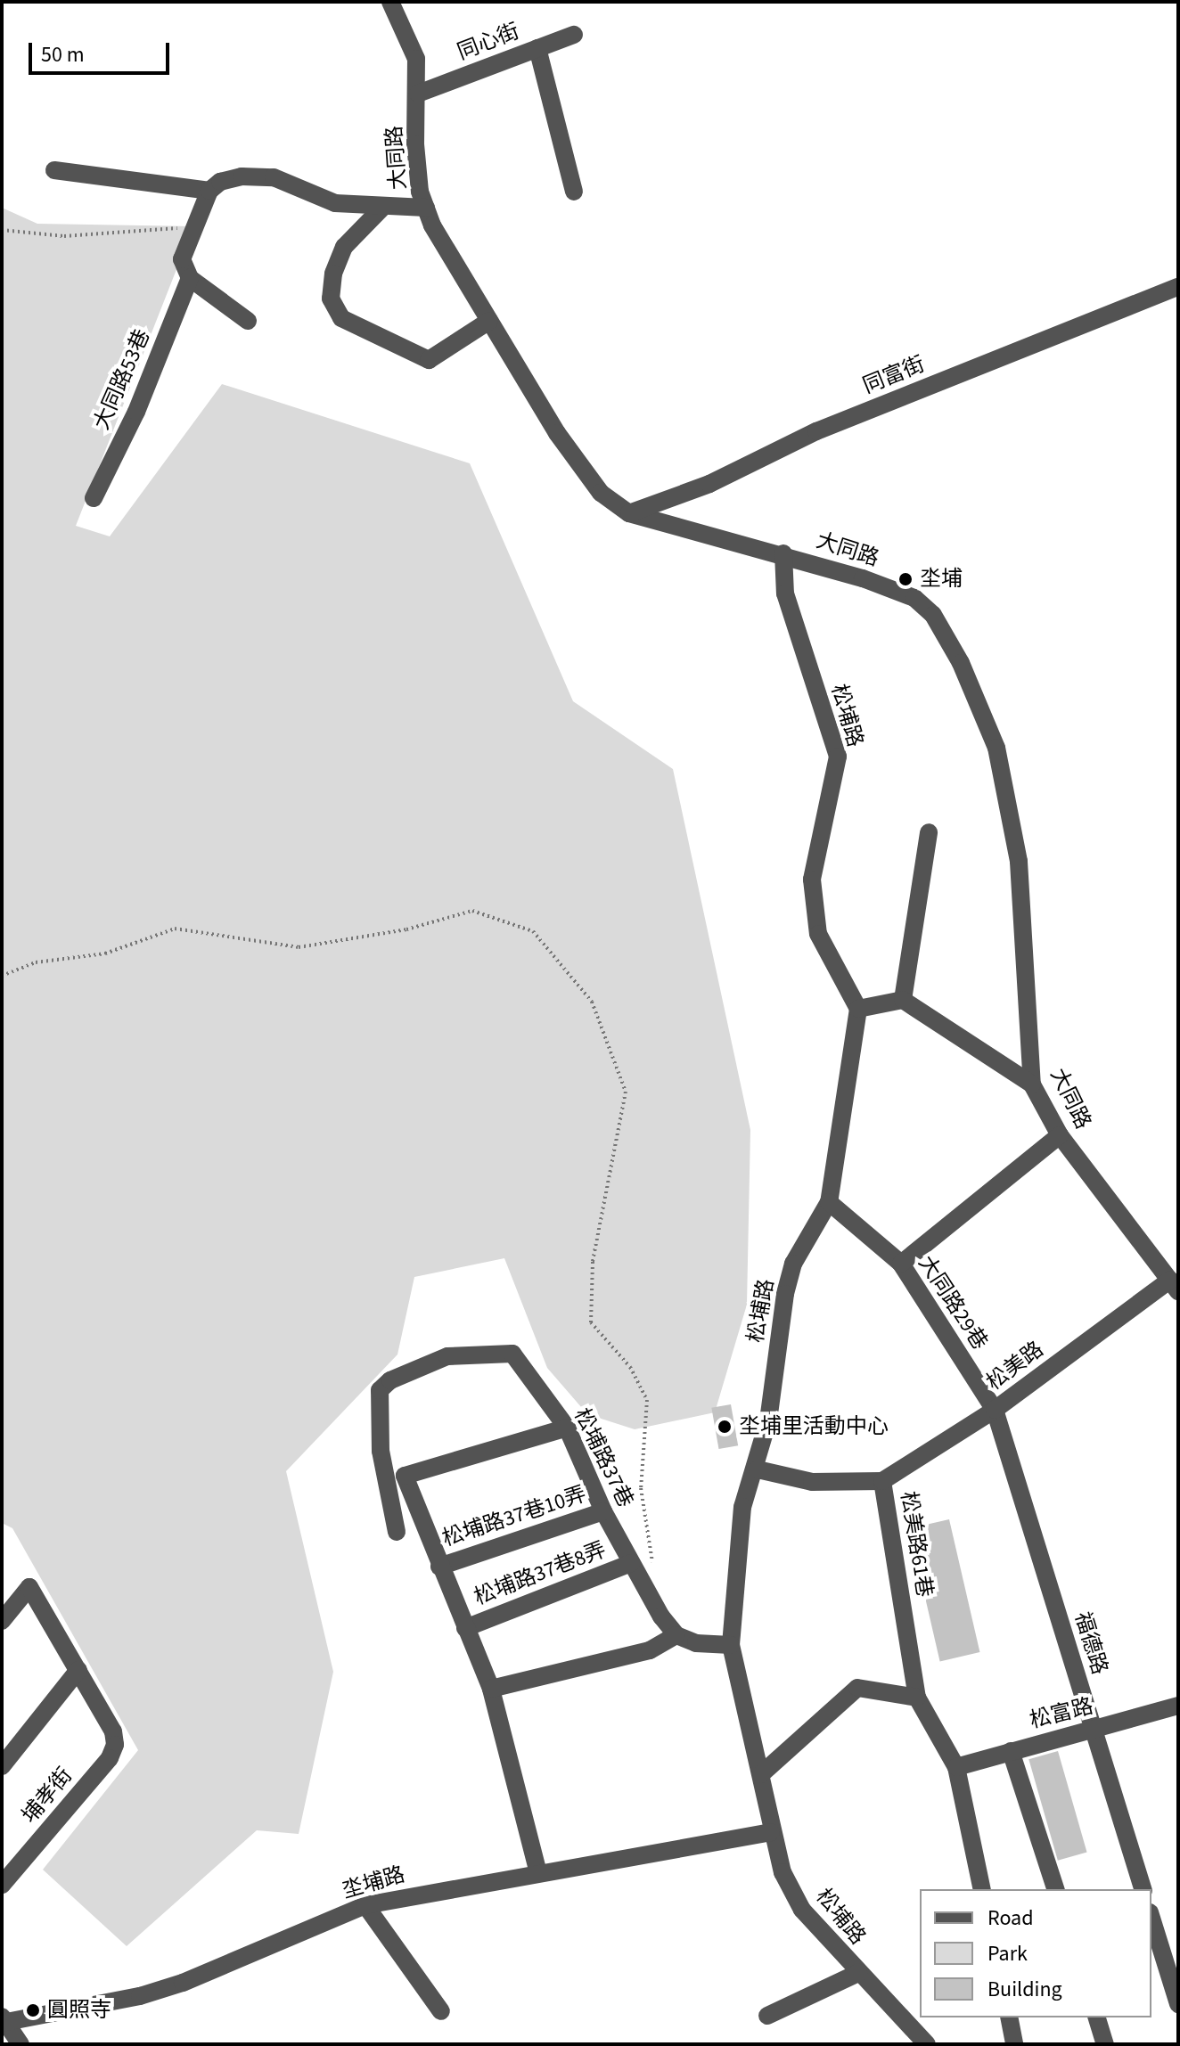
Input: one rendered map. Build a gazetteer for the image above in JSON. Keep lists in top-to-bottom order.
{
  "streets": {
    "street": [
      "同心街",
      "大同路",
      "同富街",
      "大同路53巷",
      "松埔路",
      "大同路29巷",
      "松美路",
      "松埔路37巷",
      "松埔路37巷10弄",
      "松美路61巷",
      "松埔路37巷8弄",
      "福德路",
      "松富路",
      "埔孝街",
      "坔埔路"
    ]
  },
  "crossings": [
    ["同心街", "大同路"],
    ["大同路", "同富街"],
    ["大同路", "松埔路"],
    ["大同路", "松美路"],
    ["松埔路", "大同路29巷"],
    ["松埔路", "松美路61巷"],
    ["松埔路", "坔埔路"],
    ["大同路29巷", "松美路"],
    ["大同路29巷", "福德路"],
    ["松美路", "松美路61巷"],
    ["松美路", "福德路"],
    ["松埔路37巷", "松埔路37巷10弄"],
    ["松埔路37巷", "松埔路37巷8弄"],
    ["福德路", "松富路"]
  ],
  "places": ["坔埔", "坔埔里活動中心", "圓照寺"],
  "legend": ["Road", "Park", "Building"],
  "scale_bar": "50 m"
}
